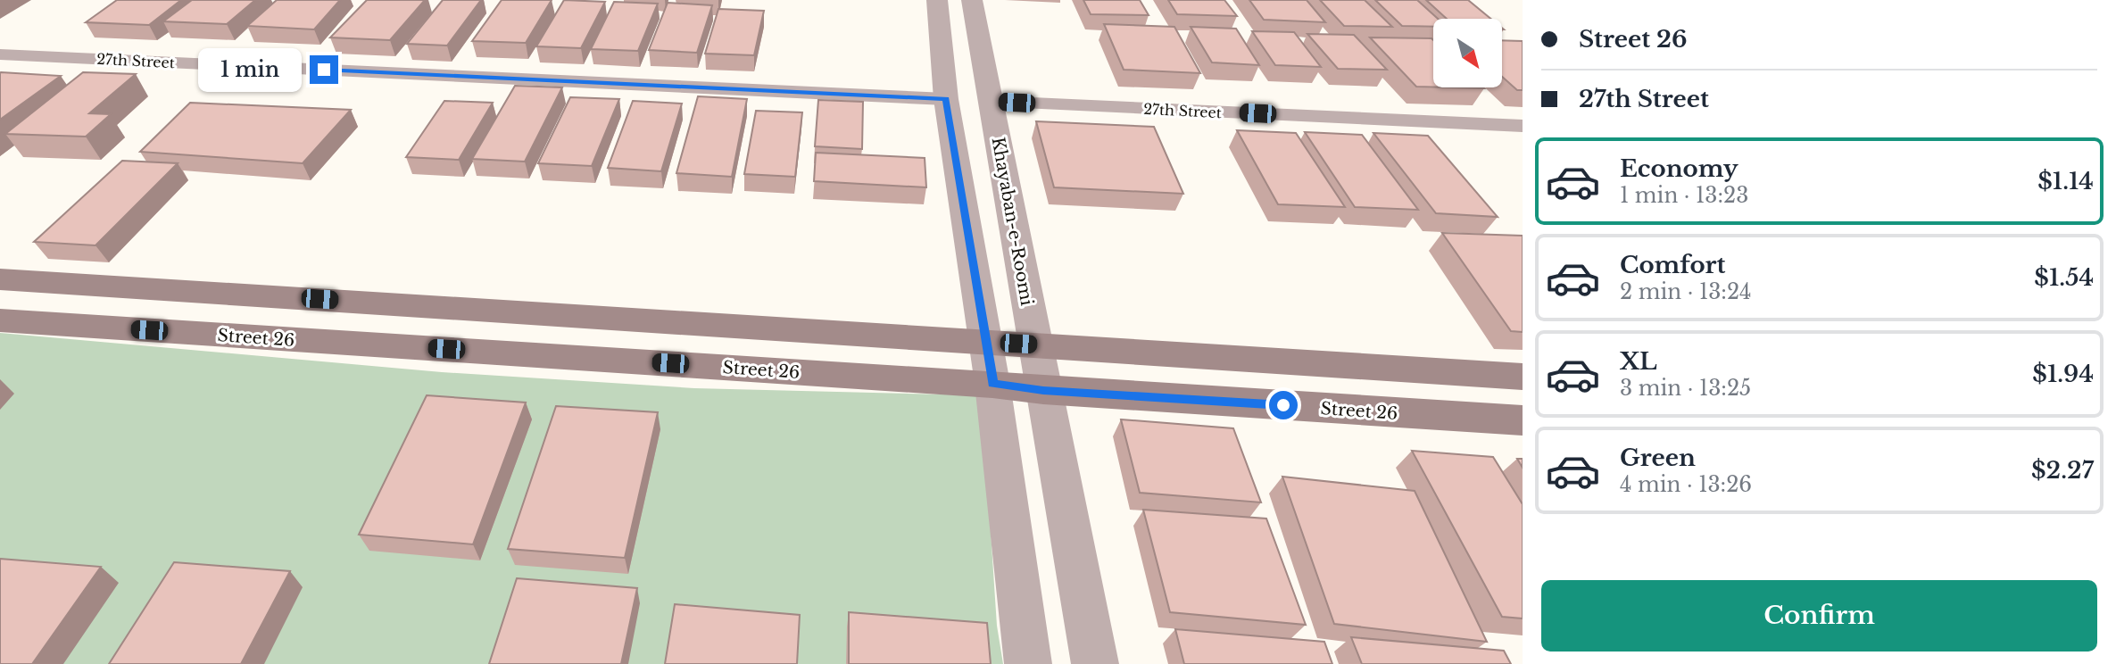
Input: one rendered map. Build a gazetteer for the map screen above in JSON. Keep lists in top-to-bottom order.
{
  "streets": {
    "main road": ["Street 26"],
    "street": ["27th Street", "Khayaban-e-Roomi"]
  },
  "crossings": [
    ["27th Street", "Khayaban-e-Roomi"],
    ["Khayaban-e-Roomi", "Street 26"]
  ],
  "north": "bottom right",
  "page": {
    "banner": ["Street 26", "27th Street"],
    "bubble": "1 min",
    "list": [
      {
        "name": "Economy",
        "note": "1 min · 13:23",
        "value": "$1.14"
      },
      {
        "name": "Comfort",
        "note": "2 min · 13:24",
        "value": "$1.54"
      },
      {
        "name": "XL",
        "note": "3 min · 13:25",
        "value": "$1.94"
      },
      {
        "name": "Green",
        "note": "4 min · 13:26",
        "value": "$2.27"
      }
    ],
    "buttons": "Confirm"
  }
}
